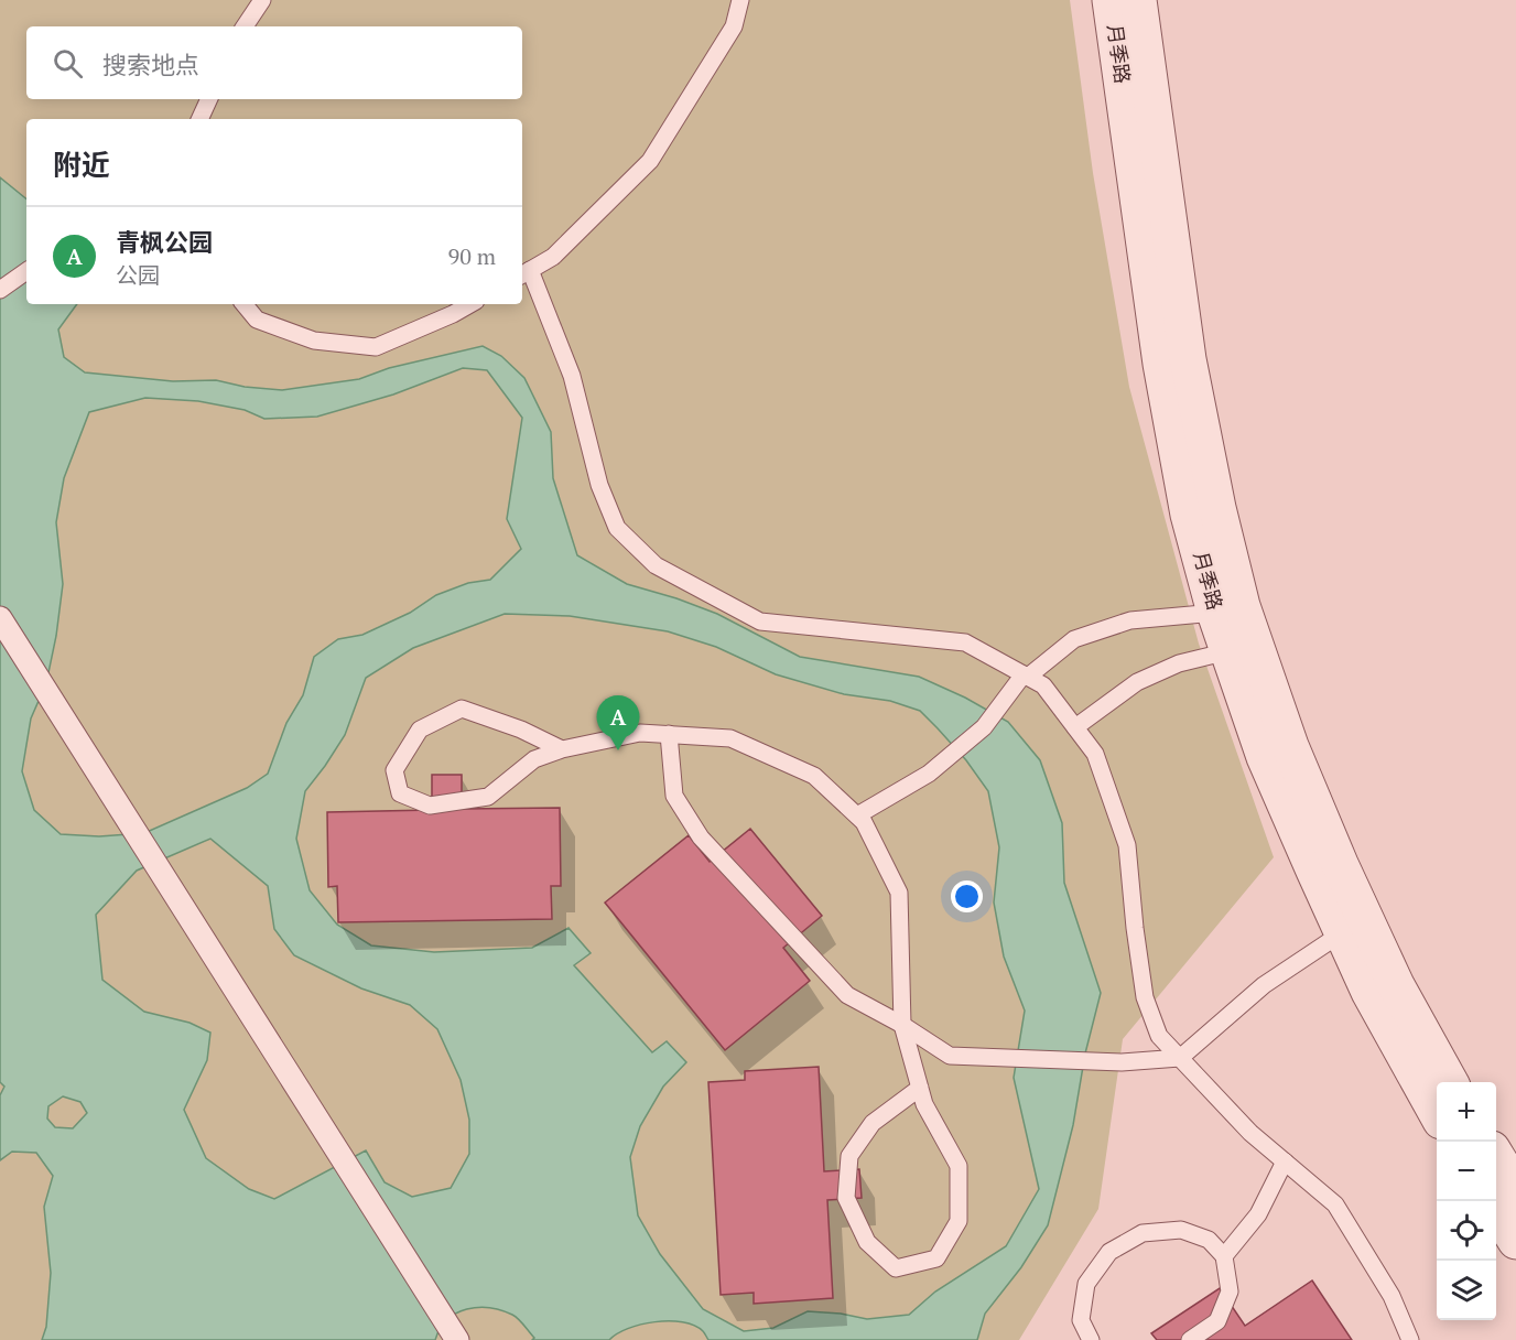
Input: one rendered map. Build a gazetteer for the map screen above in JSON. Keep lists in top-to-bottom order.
{
  "streets": {
    "street": ["月季路"]
  },
  "page": {
    "search": "搜索地点",
    "heading": "附近",
    "list": [
      {
        "mark": "A",
        "name": "青枫公园",
        "note": "公园",
        "value": "90 m"
      }
    ],
    "pins": "A",
    "map_buttons": ["+", "−"]
  }
}
